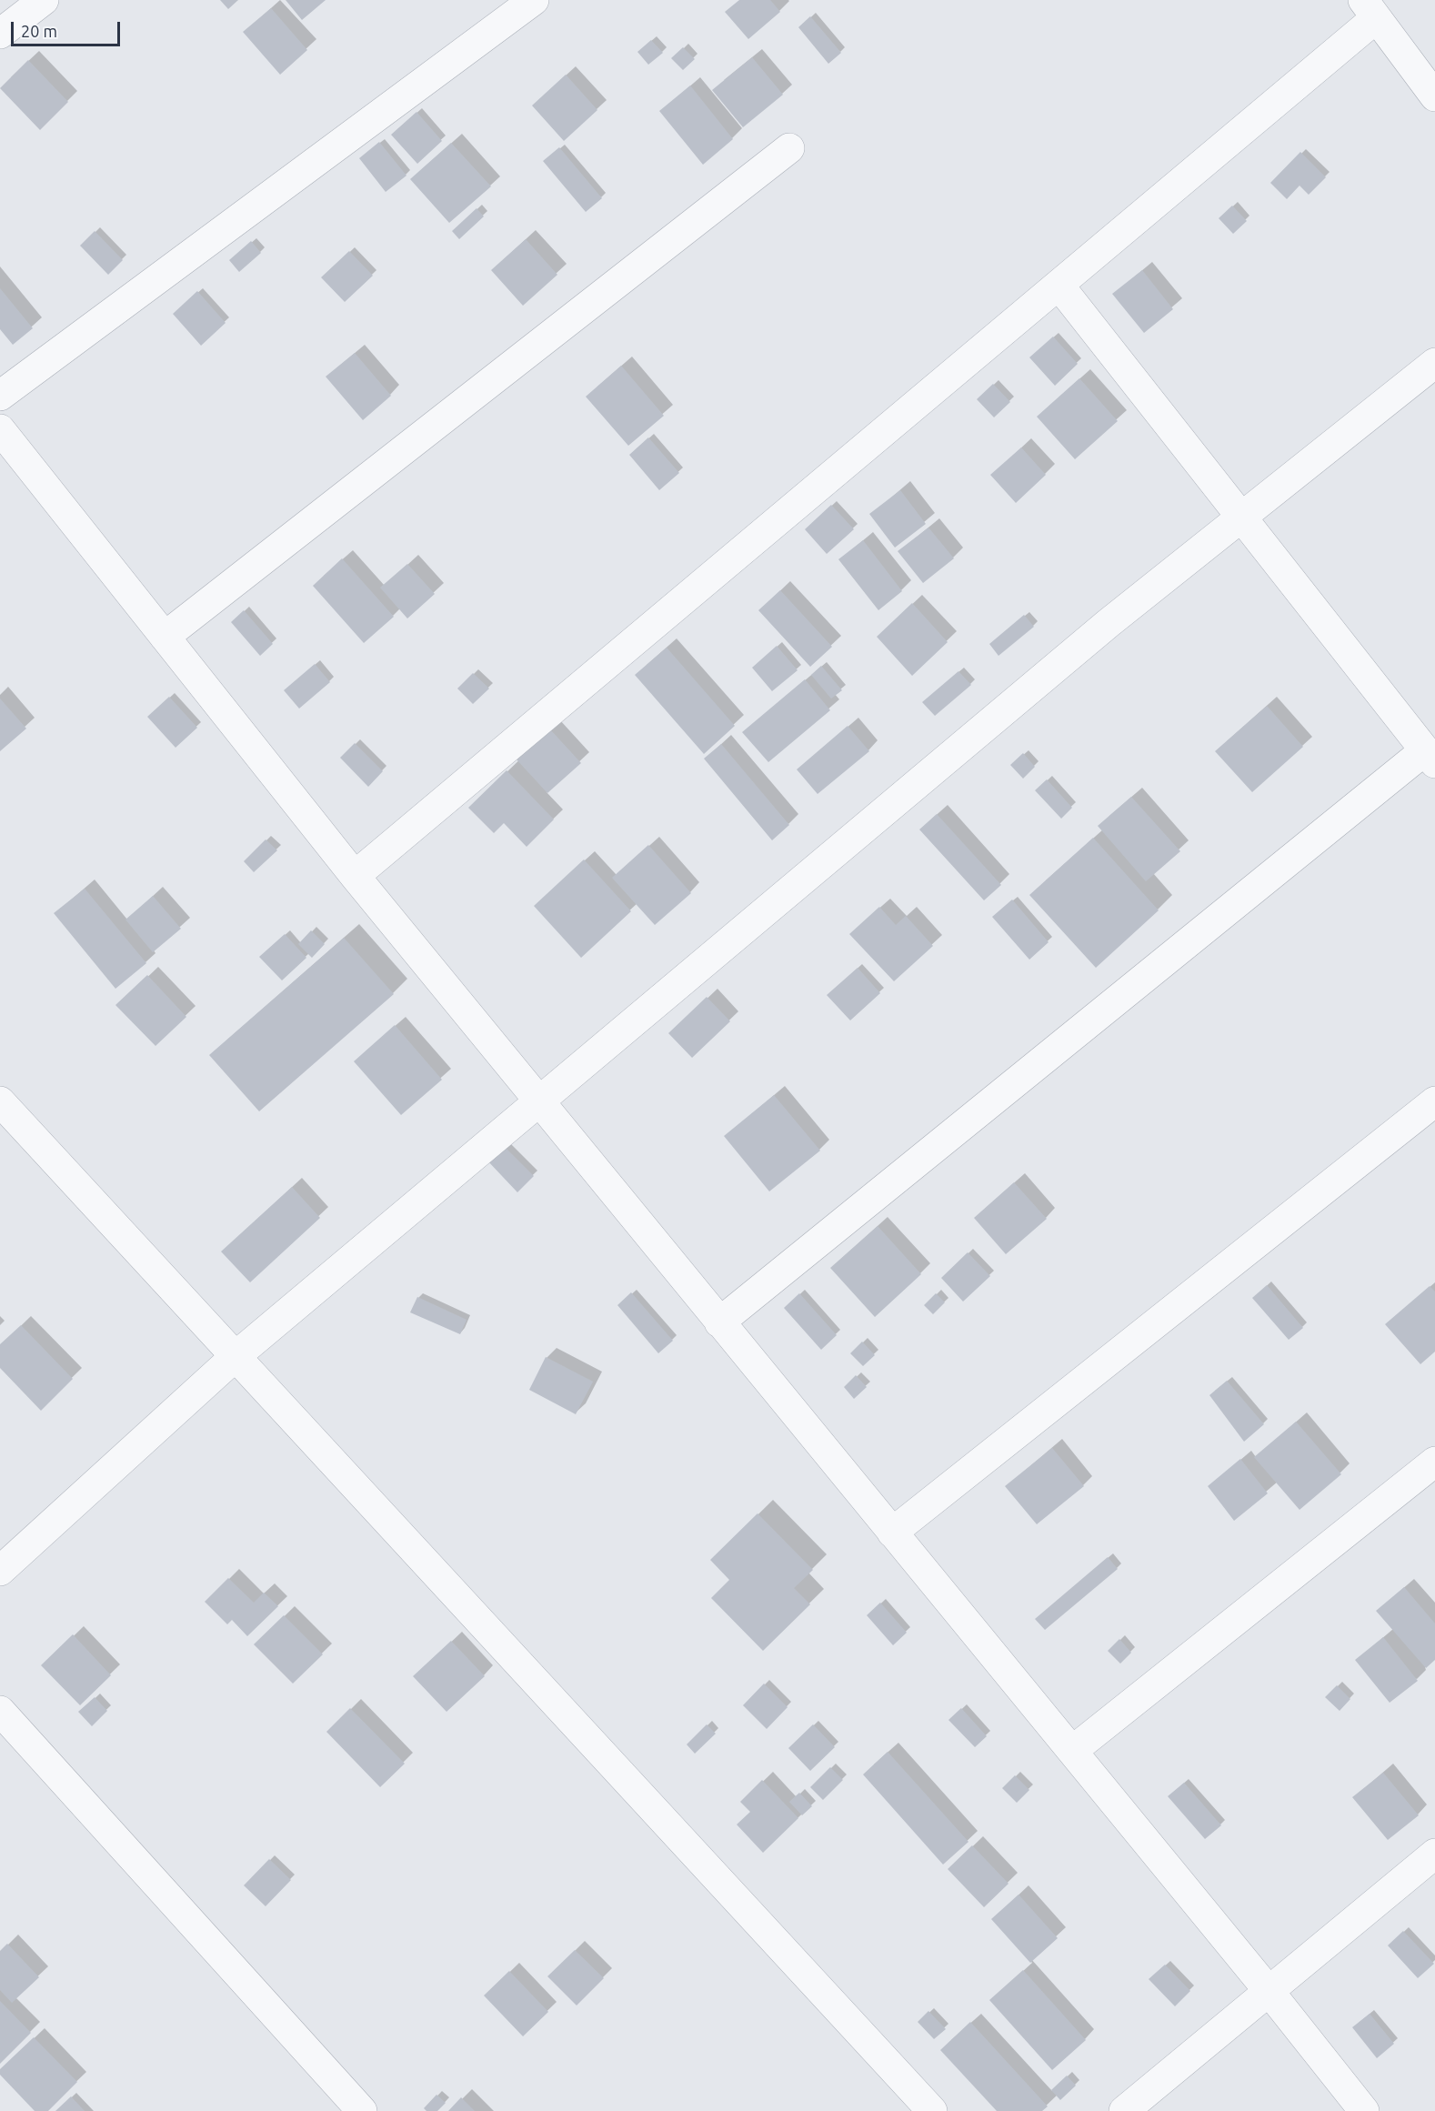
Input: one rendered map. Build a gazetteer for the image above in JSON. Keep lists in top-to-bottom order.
{
  "scale_bar": "20 m"
}
